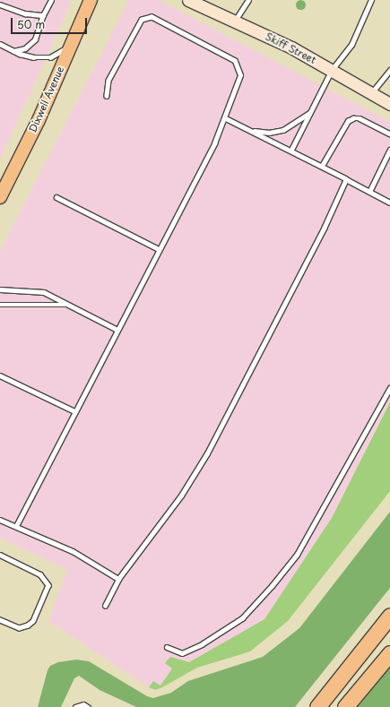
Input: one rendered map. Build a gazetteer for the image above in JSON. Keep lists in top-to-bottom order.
{
  "streets": {
    "main road": ["Skiff Street", "Dixwell Avenue"]
  },
  "scale_bar": "50 m"
}
